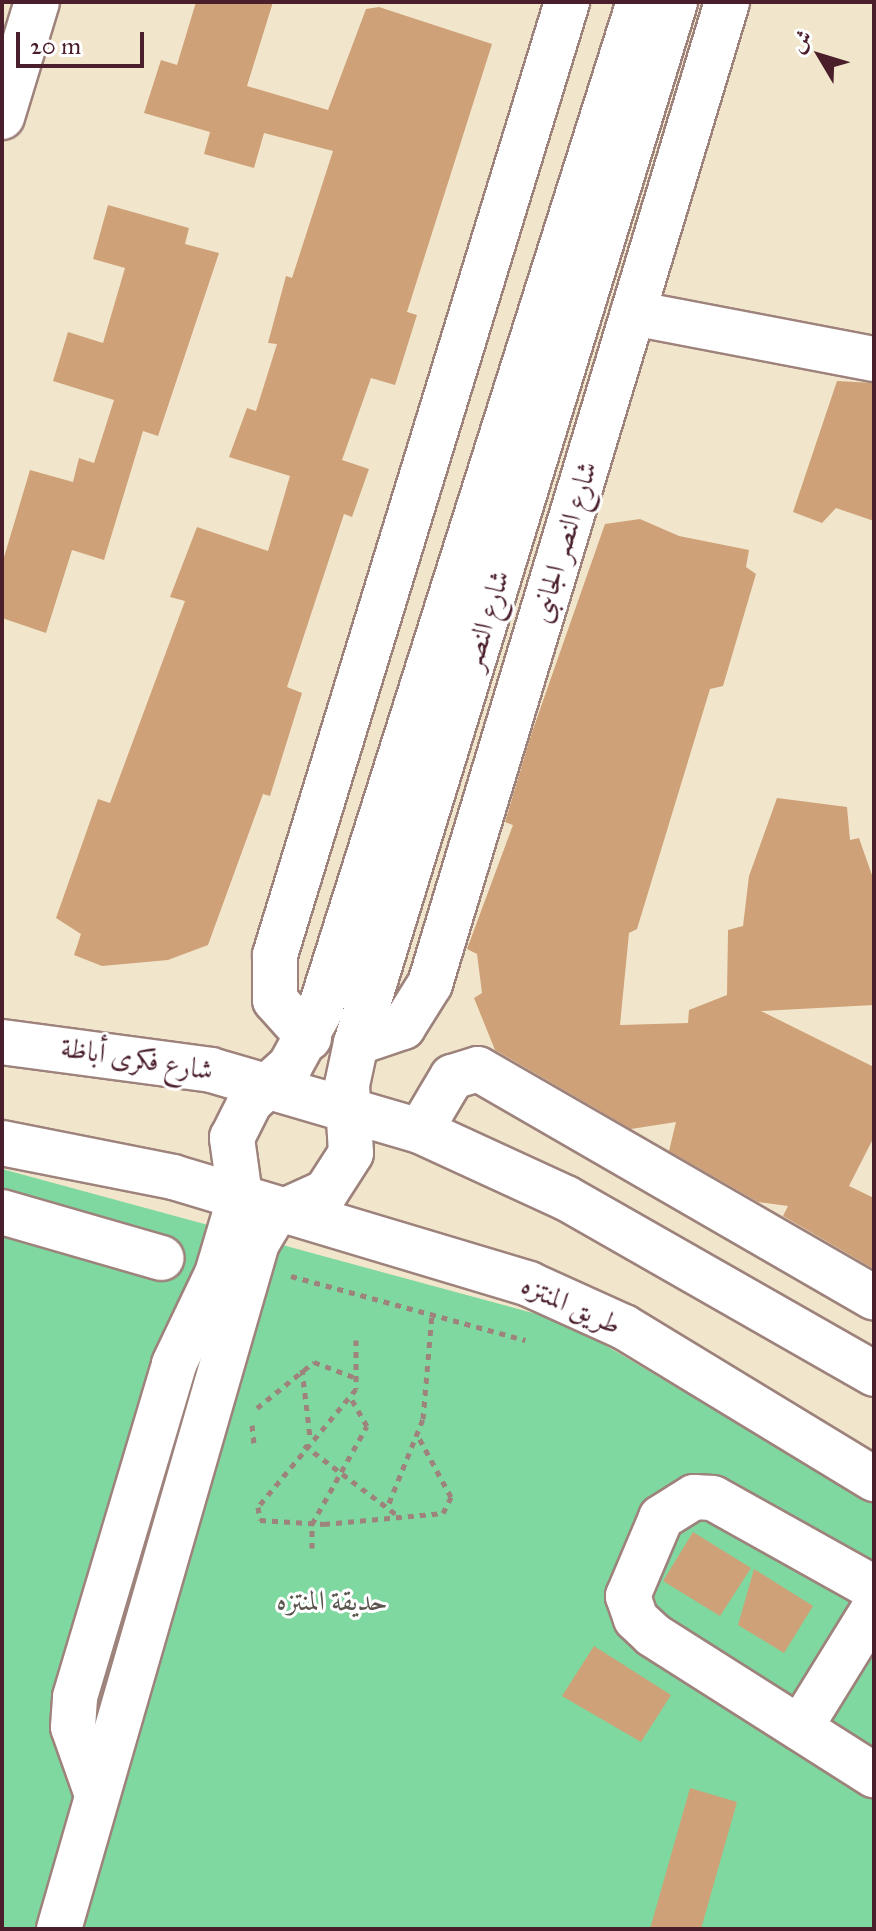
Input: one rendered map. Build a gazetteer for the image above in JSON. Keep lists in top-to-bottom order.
{
  "streets": {
    "street": [
      "شارع النصر الجانبى",
      "شارع النصر",
      "شارع فكرى أباظة",
      "طريق المنتزه"
    ]
  },
  "crossings": [
    ["شارع النصر الجانبى", "شارع النصر"],
    ["شارع النصر", "شارع فكرى أباظة"],
    ["شارع النصر", "طريق المنتزه"],
    ["شارع فكرى أباظة", "طريق المنتزه"]
  ],
  "parks": ["حديقة المنتزه"],
  "scale_bar": "20 m",
  "north": "top left"
}
